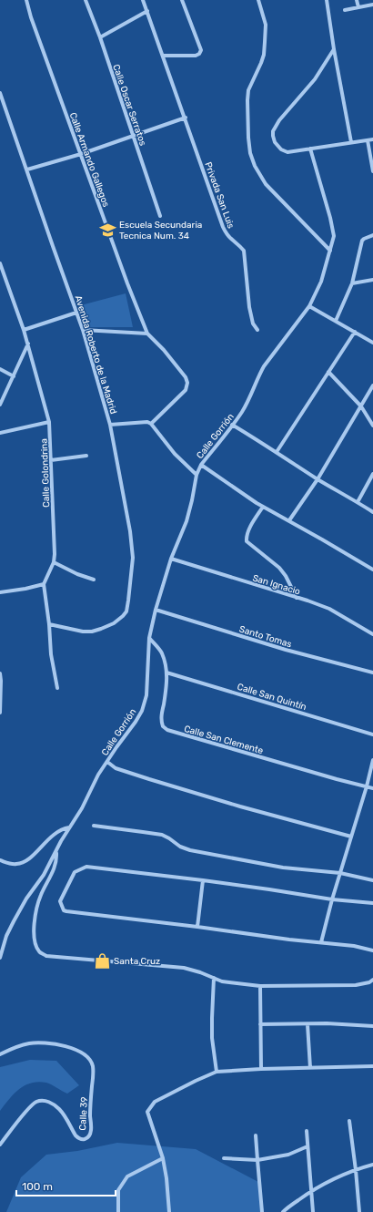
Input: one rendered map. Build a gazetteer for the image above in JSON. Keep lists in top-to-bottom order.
{
  "streets": {
    "street": [
      "Calle Oscar Serratos",
      "Calle Armando Gallegos",
      "Privada San Luis",
      "Avenida Roberto de la Madrid",
      "Calle Gorrión",
      "Calle Golondrina",
      "San Ignacio",
      "Santo Tomas",
      "Calle San Quintín",
      "Calle San Clemente",
      "Calle 39"
    ]
  },
  "crossings": [
    ["Calle Gorrión", "San Ignacio"],
    ["Calle Gorrión", "Santo Tomas"],
    ["Calle Gorrión", "Calle San Clemente"],
    ["Calle San Quintín", "Calle San Clemente"]
  ],
  "places": {
    "school or university": ["Escuela Secundaria Tecnica Num. 34"],
    "shop": ["Santa Cruz"]
  },
  "scale_bar": "100 m"
}
